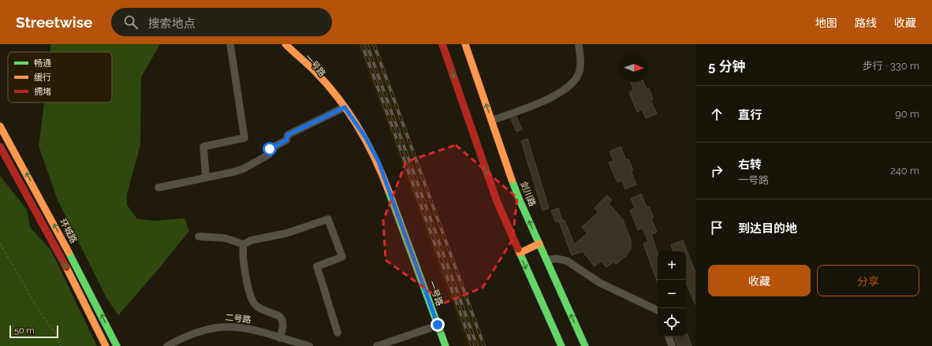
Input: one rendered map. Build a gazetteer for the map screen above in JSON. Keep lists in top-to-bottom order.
{
  "streets": {
    "main road": ["一号路", "剑川路", "环城路"],
    "street": ["二号路"]
  },
  "legend": ["畅通", "缓行", "拥堵"],
  "scale_bar": "50 m",
  "north": "right",
  "page": {
    "header": "Streetwise",
    "search": "搜索地点",
    "nav": ["地图", "路线", "收藏"],
    "heading": ["5 分钟", "步行 · 330 m"],
    "list": [
      ["直行", "90 m"],
      ["右转", "一号路", "240 m"],
      "到达目的地"
    ],
    "map_buttons": ["+", "−"],
    "buttons": ["收藏", "分享"],
    "scale": "50 m"
  }
}
